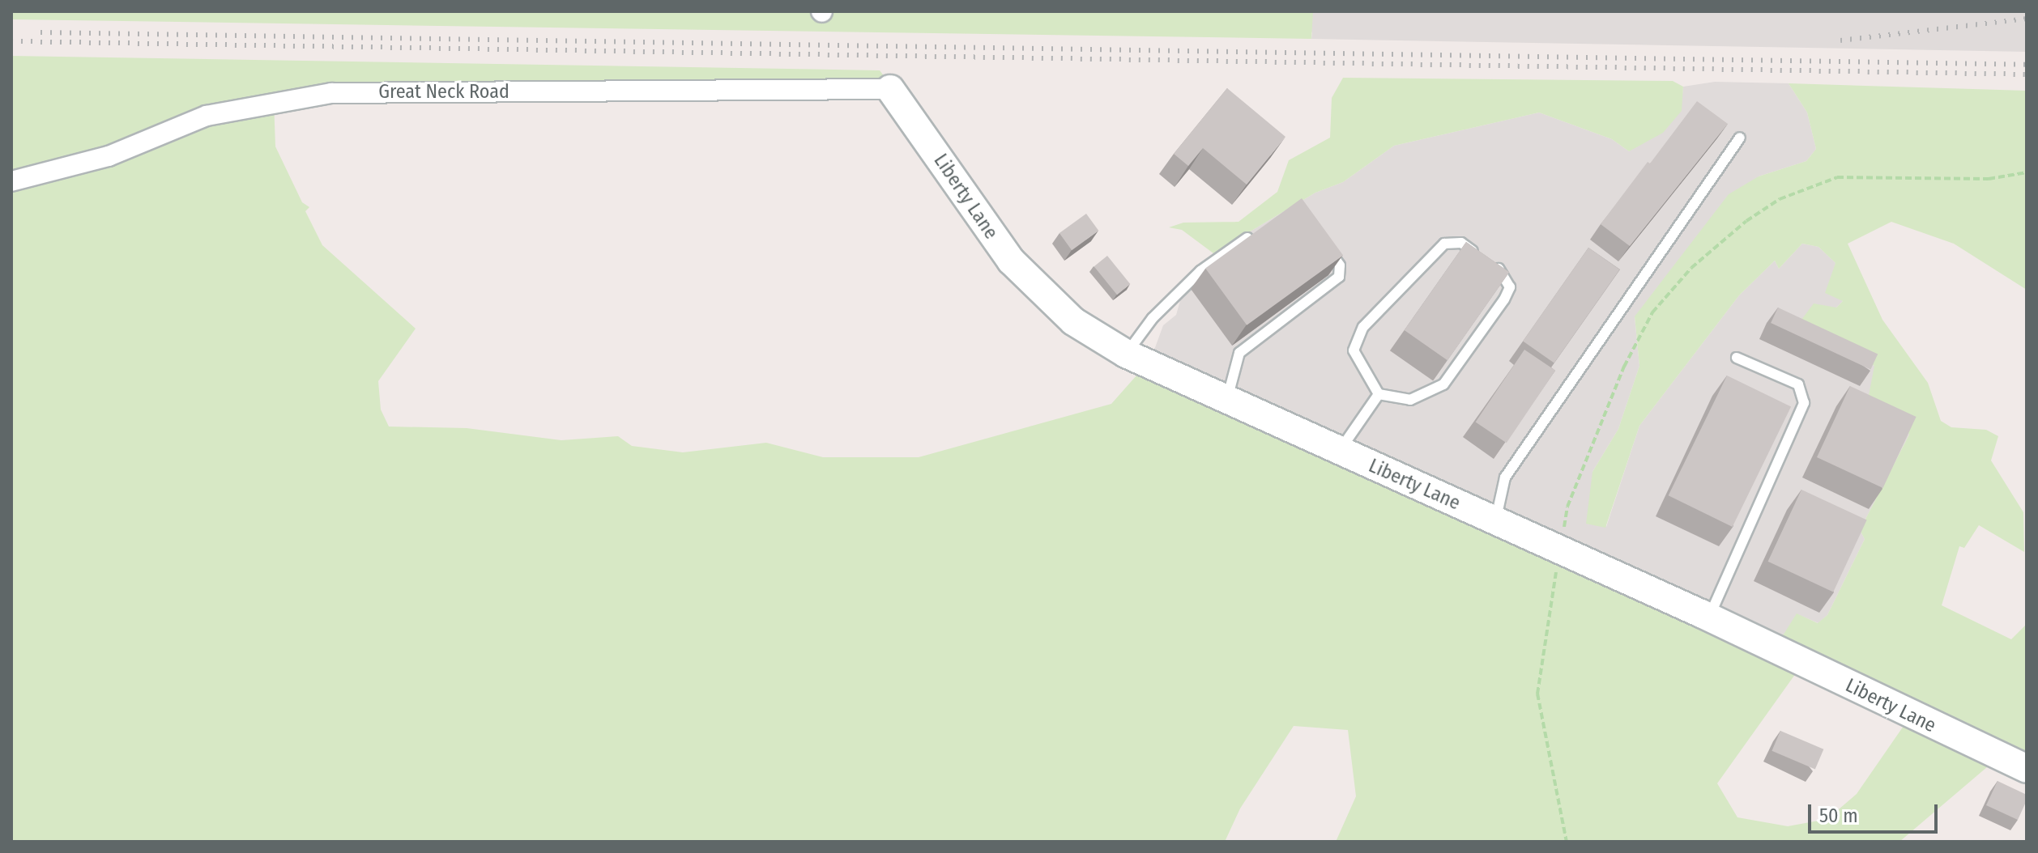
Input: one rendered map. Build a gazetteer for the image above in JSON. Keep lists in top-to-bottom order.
{
  "streets": {
    "street": ["Great Neck Road", "Liberty Lane"]
  },
  "crossings": [
    ["Great Neck Road", "Liberty Lane"]
  ],
  "scale_bar": "50 m"
}
